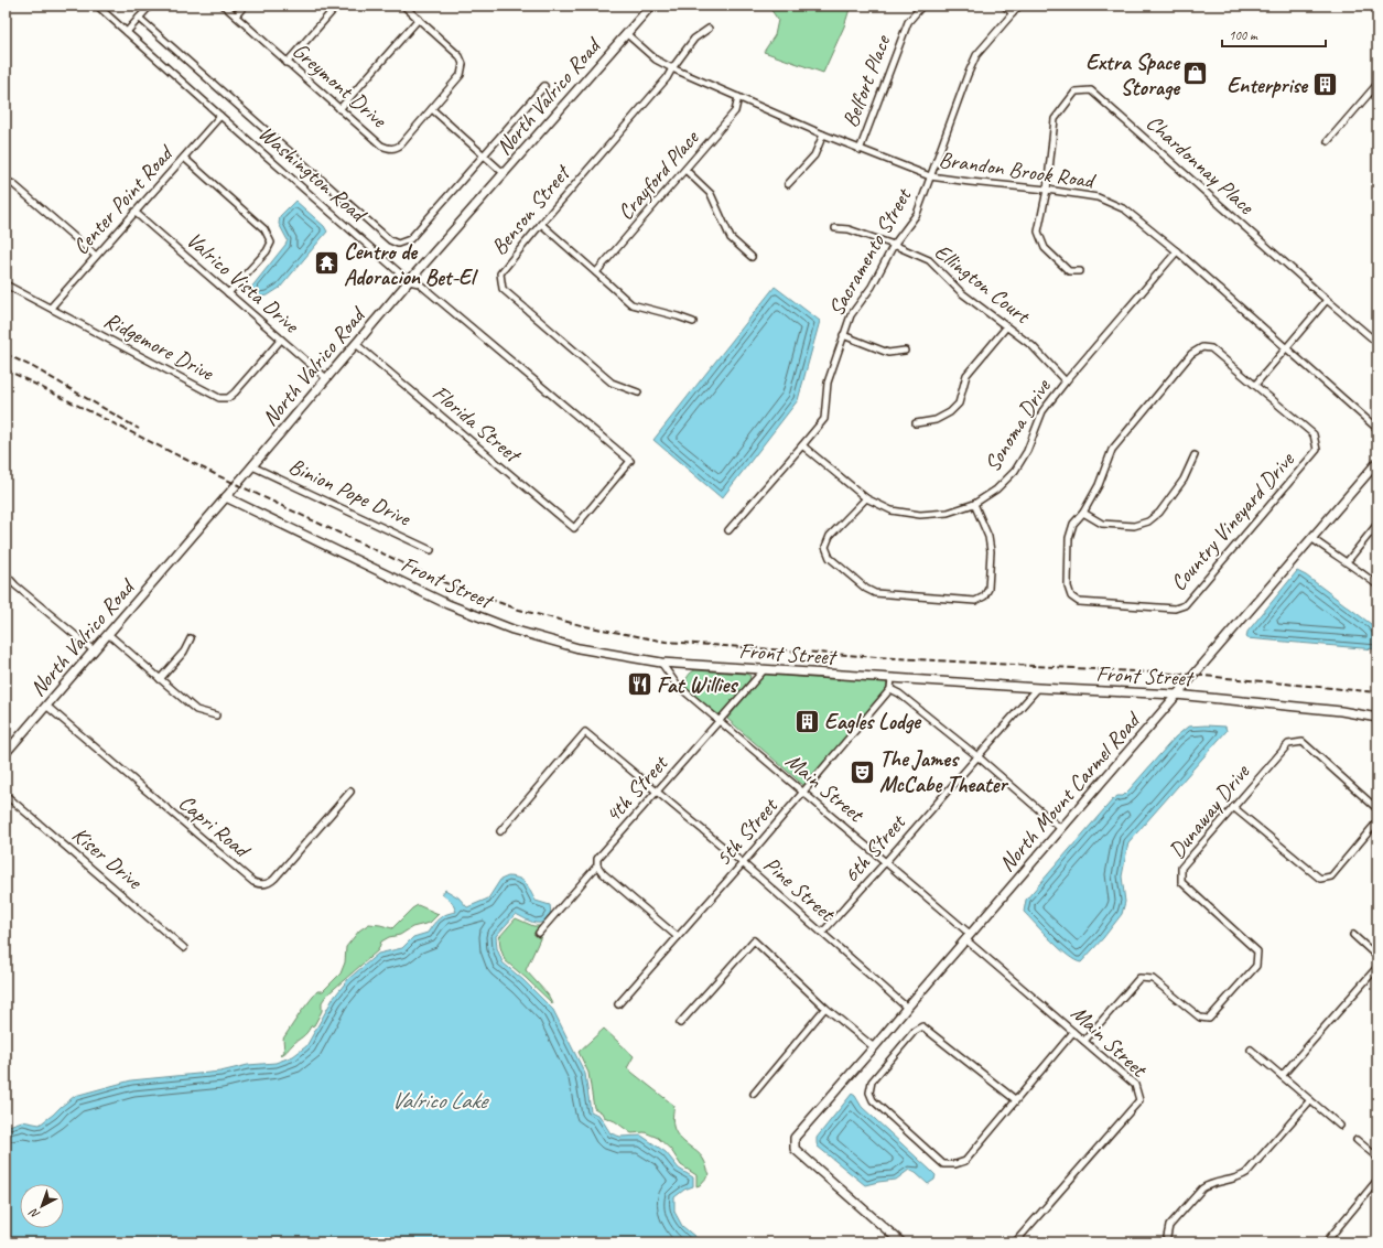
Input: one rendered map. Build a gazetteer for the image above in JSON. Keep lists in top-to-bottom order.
{
  "streets": {
    "street": [
      "Belfort Place",
      "Greymont Drive",
      "North Valrico Road",
      "Chardonnay Place",
      "Brandon Brook Road",
      "Washington Road",
      "Crayford Place",
      "Center Point Road",
      "Benson Street",
      "Sacramento Street",
      "Valrico Vista Drive",
      "Ellington Court",
      "Ridgemore Drive",
      "Florida Street",
      "Sonoma Drive",
      "Binion Pope Drive",
      "Country Vineyard Drive",
      "Front Street",
      "Main Street",
      "4th Street",
      "North Mount Carmel Road",
      "Dunaway Drive",
      "Capri Road",
      "5th Street",
      "6th Street",
      "Kiser Drive",
      "Pine Street"
    ]
  },
  "crossings": [
    ["Belfort Place", "Brandon Brook Road"],
    ["North Valrico Road", "Brandon Brook Road"],
    ["North Valrico Road", "Washington Road"],
    ["North Valrico Road", "Valrico Vista Drive"],
    ["North Valrico Road", "Florida Street"],
    ["North Valrico Road", "Binion Pope Drive"],
    ["North Valrico Road", "Front Street"],
    ["North Valrico Road", "Capri Road"],
    ["Chardonnay Place", "Brandon Brook Road"],
    ["Brandon Brook Road", "Crayford Place"],
    ["Brandon Brook Road", "Benson Street"],
    ["Brandon Brook Road", "Sacramento Street"],
    ["Brandon Brook Road", "Sonoma Drive"],
    ["Washington Road", "Center Point Road"],
    ["Washington Road", "Florida Street"],
    ["Center Point Road", "Valrico Vista Drive"],
    ["Center Point Road", "Ridgemore Drive"],
    ["Sacramento Street", "Ellington Court"],
    ["Sacramento Street", "Sonoma Drive"],
    ["Valrico Vista Drive", "Ridgemore Drive"],
    ["Ellington Court", "Sonoma Drive"],
    ["Front Street", "Main Street"],
    ["Front Street", "4th Street"],
    ["Front Street", "North Mount Carmel Road"],
    ["Front Street", "6th Street"],
    ["Main Street", "4th Street"],
    ["Main Street", "North Mount Carmel Road"],
    ["Main Street", "Dunaway Drive"],
    ["Main Street", "5th Street"],
    ["Main Street", "6th Street"],
    ["4th Street", "Pine Street"],
    ["North Mount Carmel Road", "Pine Street"],
    ["5th Street", "Pine Street"],
    ["6th Street", "Pine Street"]
  ],
  "water": ["Valrico Lake"],
  "places": {
    "shop": ["Extra Space Storage"],
    "building": ["Enterprise", "Eagles Lodge"],
    "temple": ["Centro de Adoracion Bet-El"],
    "restaurant": ["Fat Willies"],
    "theatre": ["The James McCabe Theater"]
  },
  "scale_bar": "100 m",
  "north": "bottom left"
}
